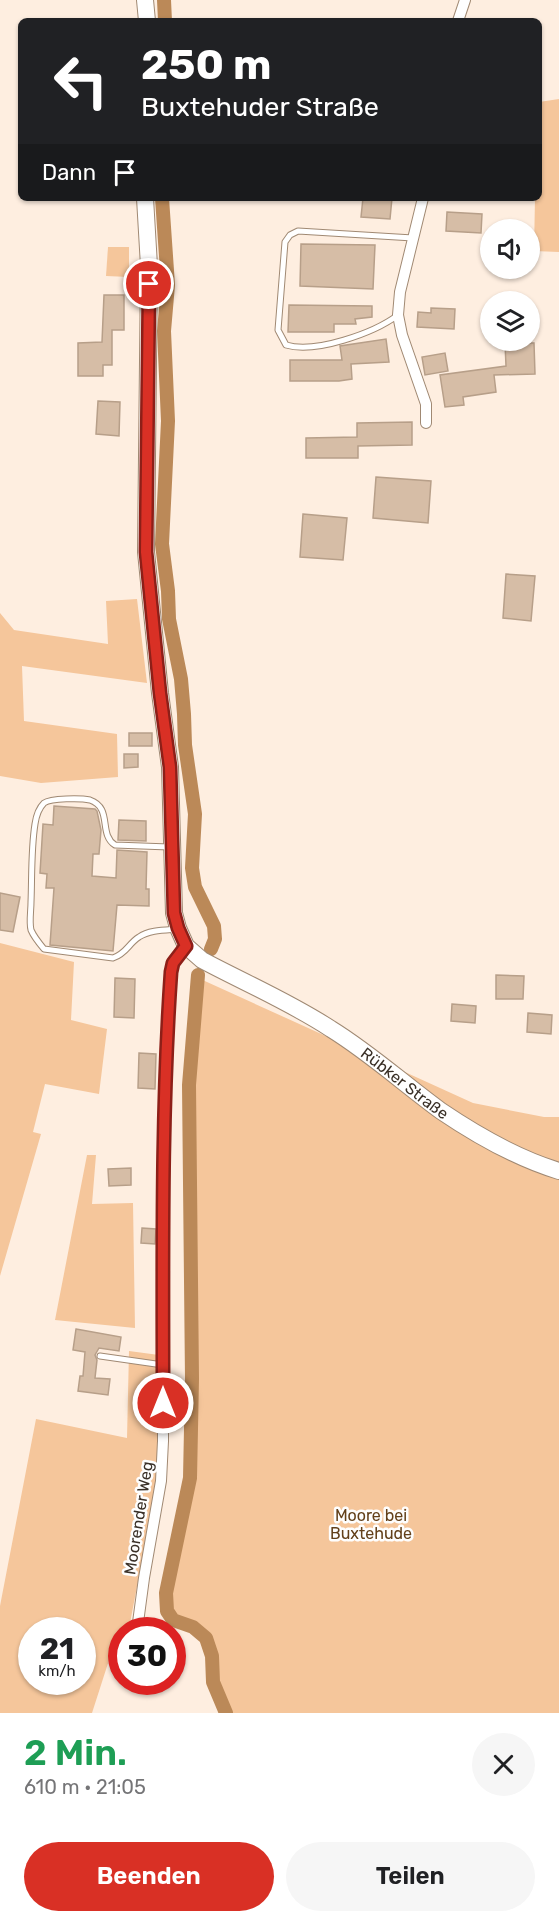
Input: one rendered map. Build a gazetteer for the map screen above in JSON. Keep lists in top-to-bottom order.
{
  "streets": {
    "street": ["Rübker Straße", "Moorender Weg"]
  },
  "crossings": [
    ["Rübker Straße", "Moorender Weg"]
  ],
  "parks": ["Moore bei Buxtehude"],
  "page": {
    "turn": ["250 m", "Buxtehuder Straße"],
    "then": "Dann",
    "speed": "21 km/h",
    "limit": "30",
    "heading": ["2 Min.", "610 m · 21:05"],
    "buttons": ["Beenden", "Teilen"]
  }
}
